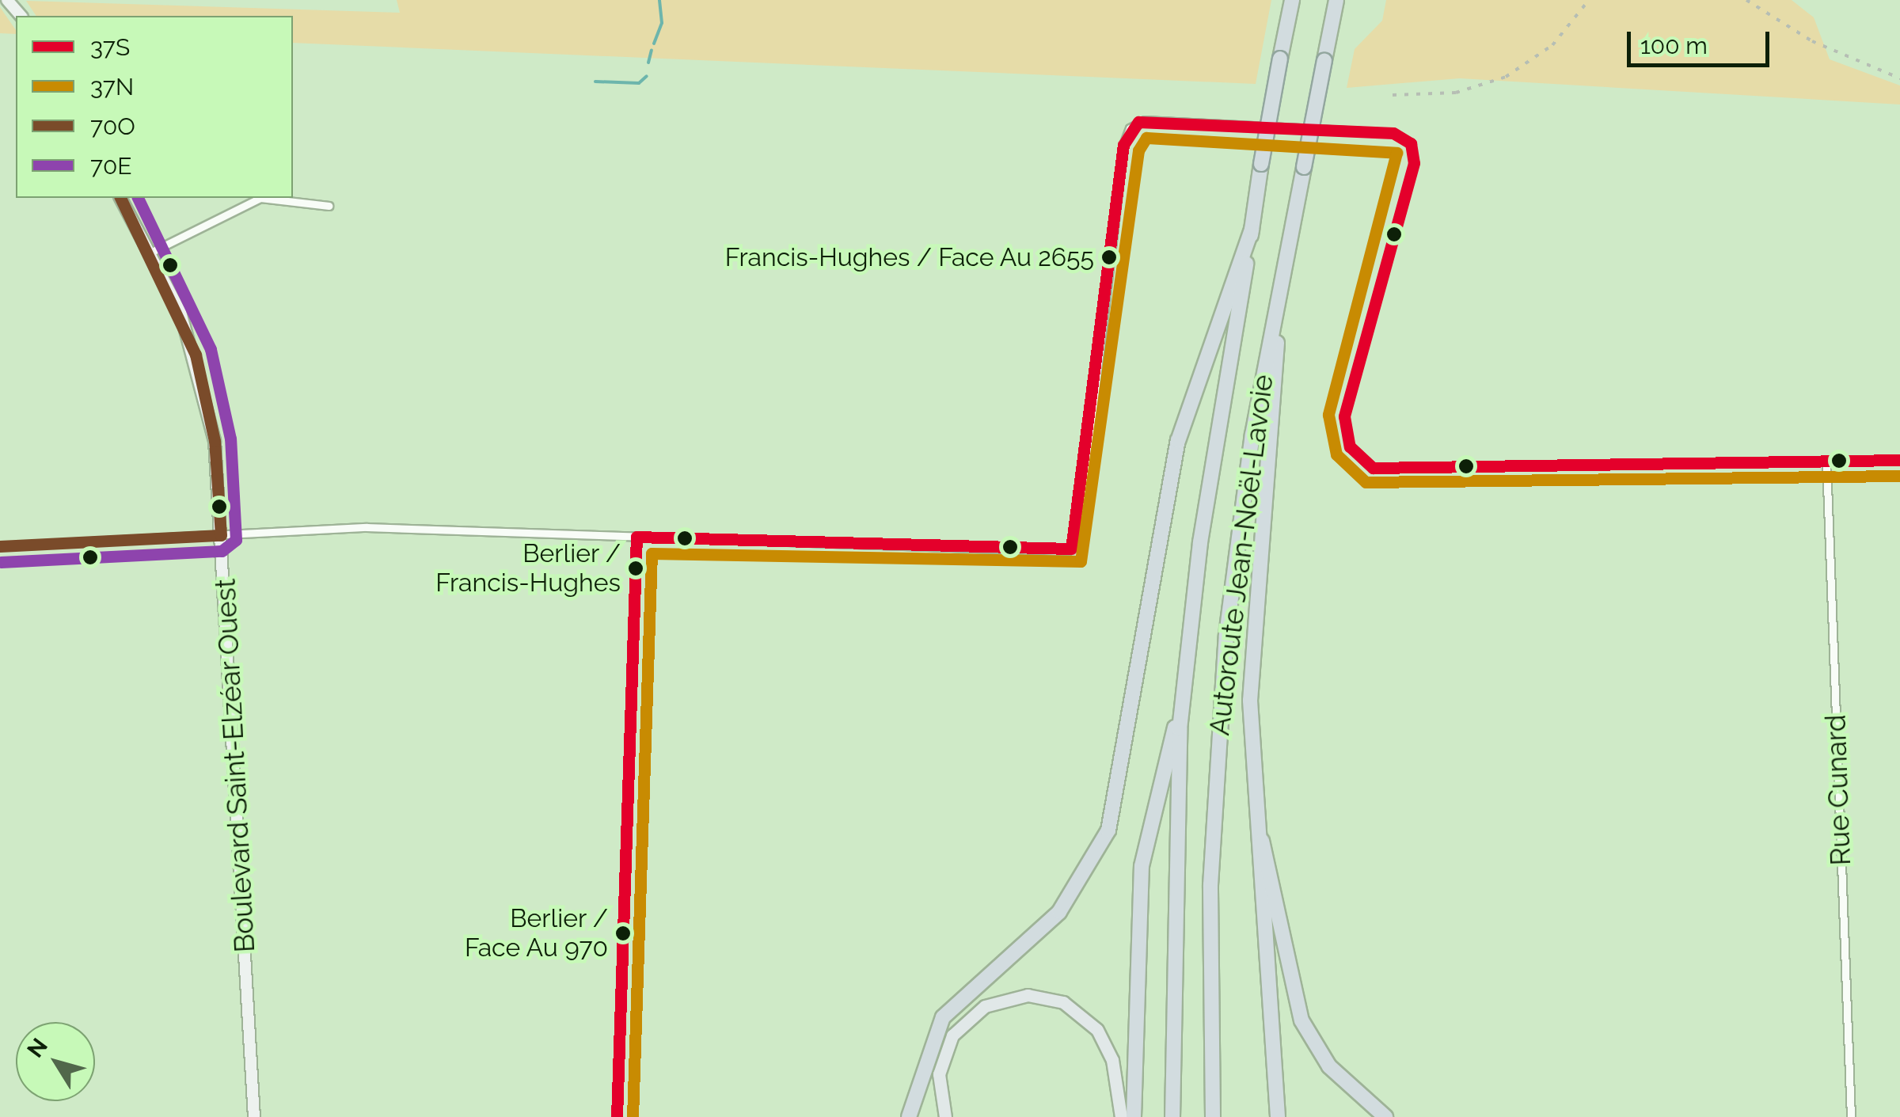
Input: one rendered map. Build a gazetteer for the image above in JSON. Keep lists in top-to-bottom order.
{
  "streets": {
    "highway": ["Autoroute Jean-Noël-Lavoie"],
    "street": ["Boulevard Saint-Elzéar Ouest", "Rue Cunard"]
  },
  "places": ["Francis-Hughes / Face Au 2655", "Berlier / Francis-Hughes", "Berlier / Face Au 970"],
  "lines": [
    "transit line 37S",
    "transit line 37N",
    "transit line 70O",
    "transit line 70E"
  ],
  "legend": [
    "37S",
    "37N",
    "70O",
    "70E"
  ],
  "scale_bar": "100 m",
  "north": "top left"
}
